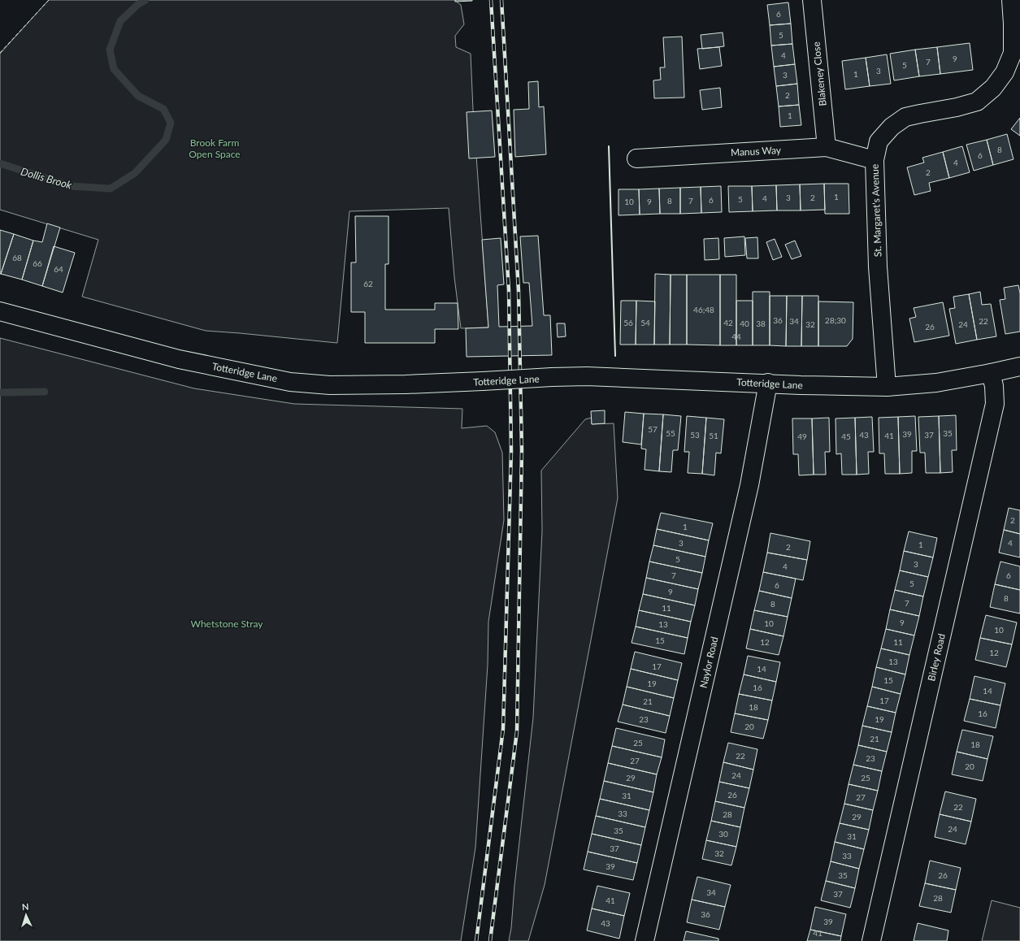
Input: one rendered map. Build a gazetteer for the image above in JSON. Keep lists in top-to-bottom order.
{
  "streets": {
    "street": [
      "Blakeney Close",
      "Manus Way",
      "St. Margaret's Avenue",
      "Totteridge Lane",
      "Birley Road",
      "Naylor Road"
    ]
  },
  "crossings": [
    ["Blakeney Close", "Manus Way"],
    ["Manus Way", "St. Margaret's Avenue"],
    ["St. Margaret's Avenue", "Totteridge Lane"],
    ["Totteridge Lane", "Birley Road"],
    ["Totteridge Lane", "Naylor Road"]
  ],
  "water": ["Dollis Brook"],
  "parks": ["Brook Farm Open Space", "Whetstone Stray"],
  "house_numbers": [
    "6",
    "5",
    "4",
    "9",
    "7",
    "5",
    "3",
    "1",
    "3",
    "2",
    "1",
    "8",
    "6",
    "4",
    "2",
    "1",
    "3",
    "2",
    "4",
    "5",
    "6",
    "8",
    "7",
    "10",
    "9",
    "68",
    "66",
    "64",
    "62",
    "46;48",
    "36",
    "28;30",
    "34",
    "22",
    "56",
    "54",
    "42",
    "40",
    "38",
    "32",
    "24",
    "26",
    "44",
    "57",
    "55",
    "35",
    "39",
    "53",
    "43",
    "37",
    "51",
    "41",
    "49",
    "45",
    "2",
    "1",
    "3",
    "4",
    "1",
    "2",
    "5",
    "3",
    "4",
    "7",
    "6",
    "5",
    "6",
    "9",
    "8",
    "7",
    "8",
    "11",
    "9",
    "10",
    "13",
    "10",
    "15",
    "12",
    "11",
    "12",
    "13",
    "17",
    "14",
    "15",
    "19",
    "16",
    "14",
    "17",
    "21",
    "18",
    "16",
    "23",
    "19",
    "20",
    "21",
    "25",
    "18",
    "22",
    "23",
    "27",
    "20",
    "24",
    "29",
    "25",
    "26",
    "31",
    "27",
    "22",
    "33",
    "28",
    "29",
    "24",
    "35",
    "30",
    "31",
    "37",
    "32",
    "33",
    "39",
    "35",
    "26",
    "34",
    "37",
    "28",
    "41",
    "36",
    "39",
    "43",
    "41"
  ],
  "north": "top"
}
